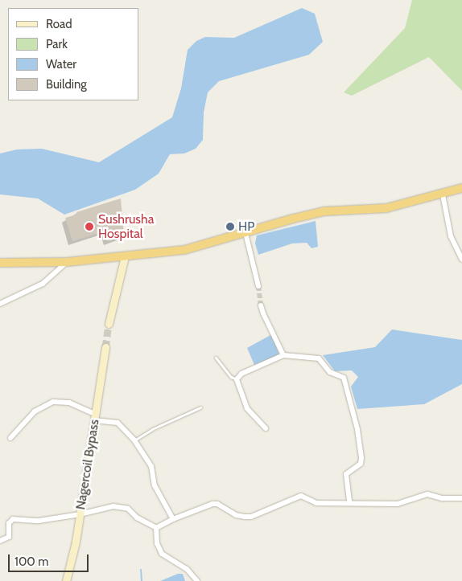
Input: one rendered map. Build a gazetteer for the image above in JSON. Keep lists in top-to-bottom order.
{
  "streets": {
    "main road": ["Nagercoil Bypass"]
  },
  "places": ["Sushrusha Hospital", "HP"],
  "legend": [
    "Road",
    "Park",
    "Water",
    "Building"
  ],
  "scale_bar": "100 m"
}
